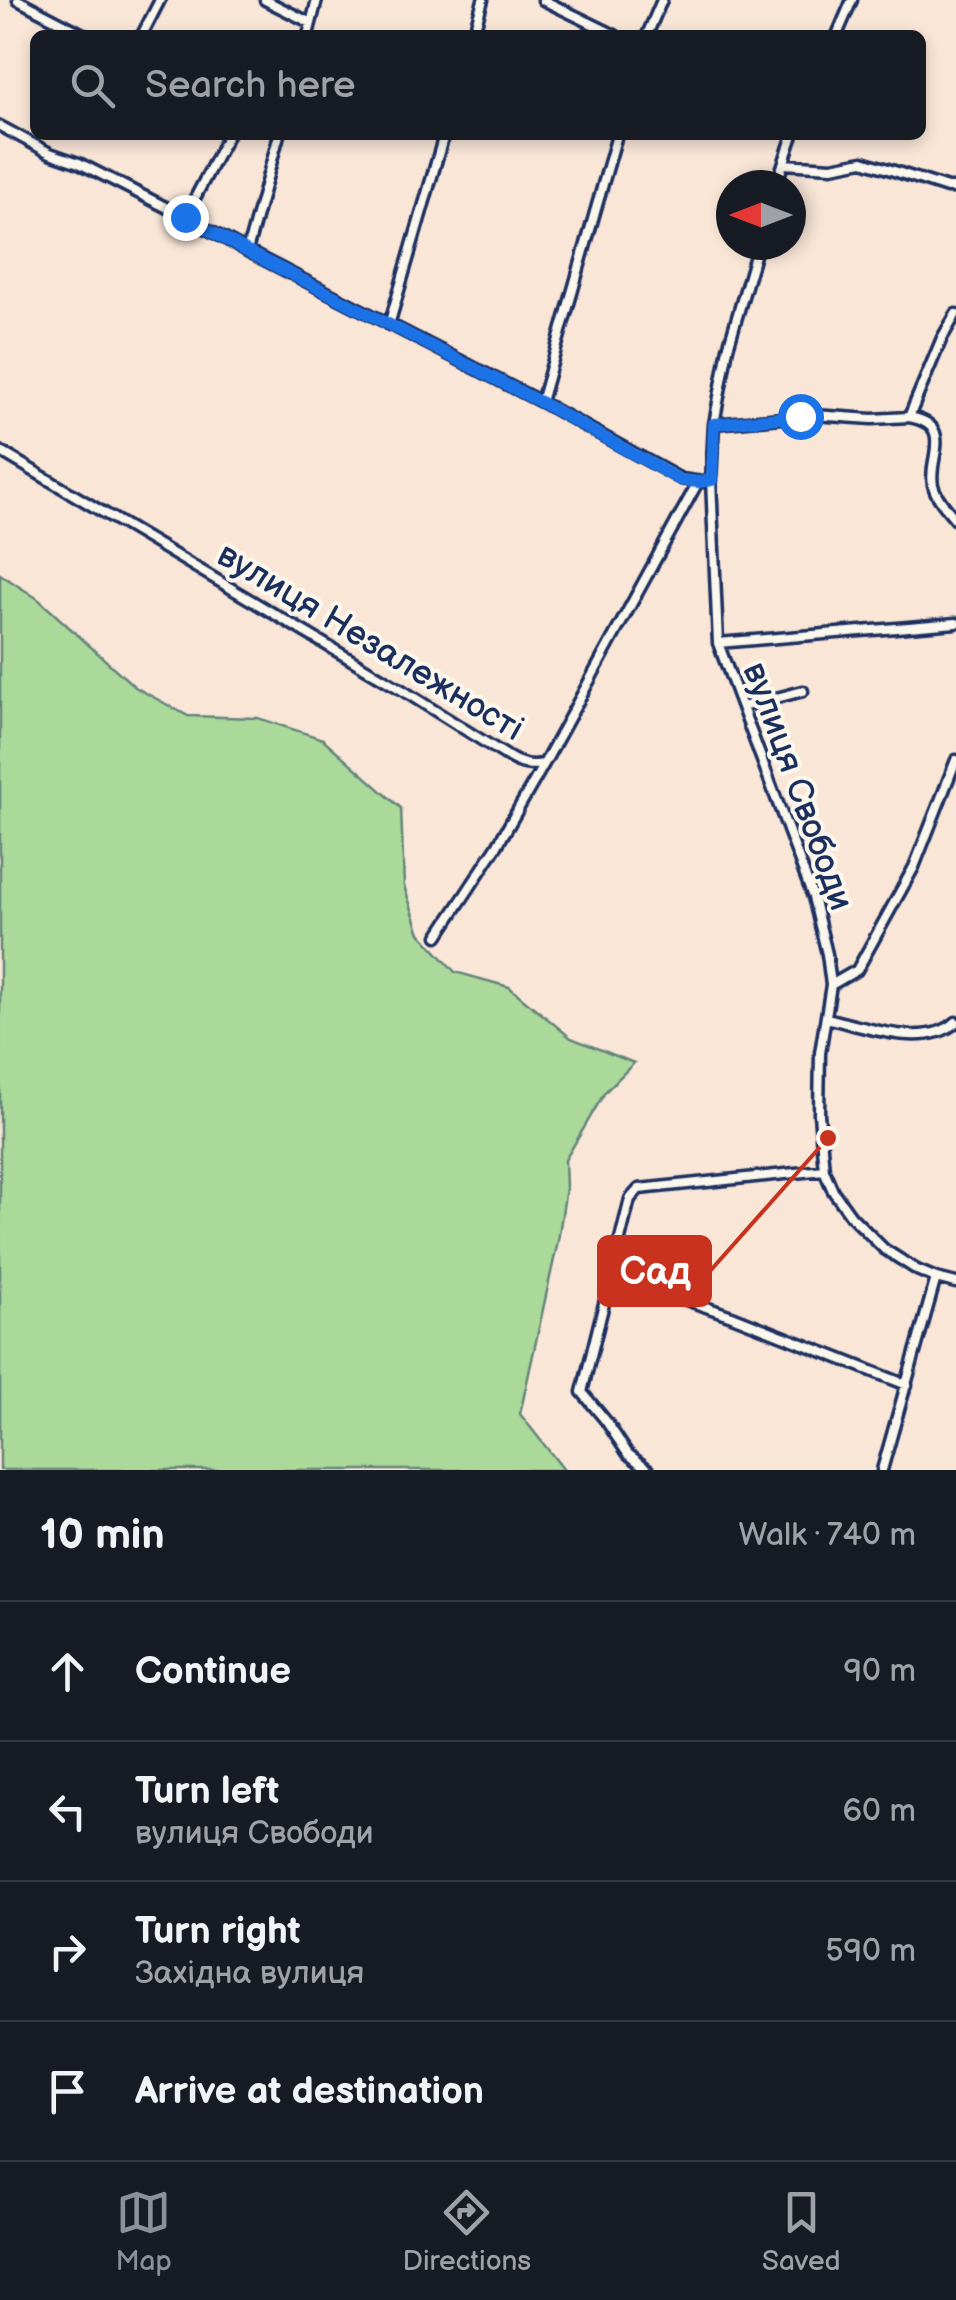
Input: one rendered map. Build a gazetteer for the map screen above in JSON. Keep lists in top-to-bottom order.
{
  "streets": {
    "street": ["вулиця Незалежності", "вулиця Свободи"]
  },
  "places": ["Сад"],
  "north": "left",
  "page": {
    "search": "Search here",
    "heading": ["10 min", "Walk · 740 m"],
    "list": [
      ["Continue", "90 m"],
      ["Turn left", "вулиця Свободи", "60 m"],
      ["Turn right", "Західна вулиця", "590 m"],
      "Arrive at destination"
    ],
    "nav": ["Map", "Directions", "Saved"]
  }
}
